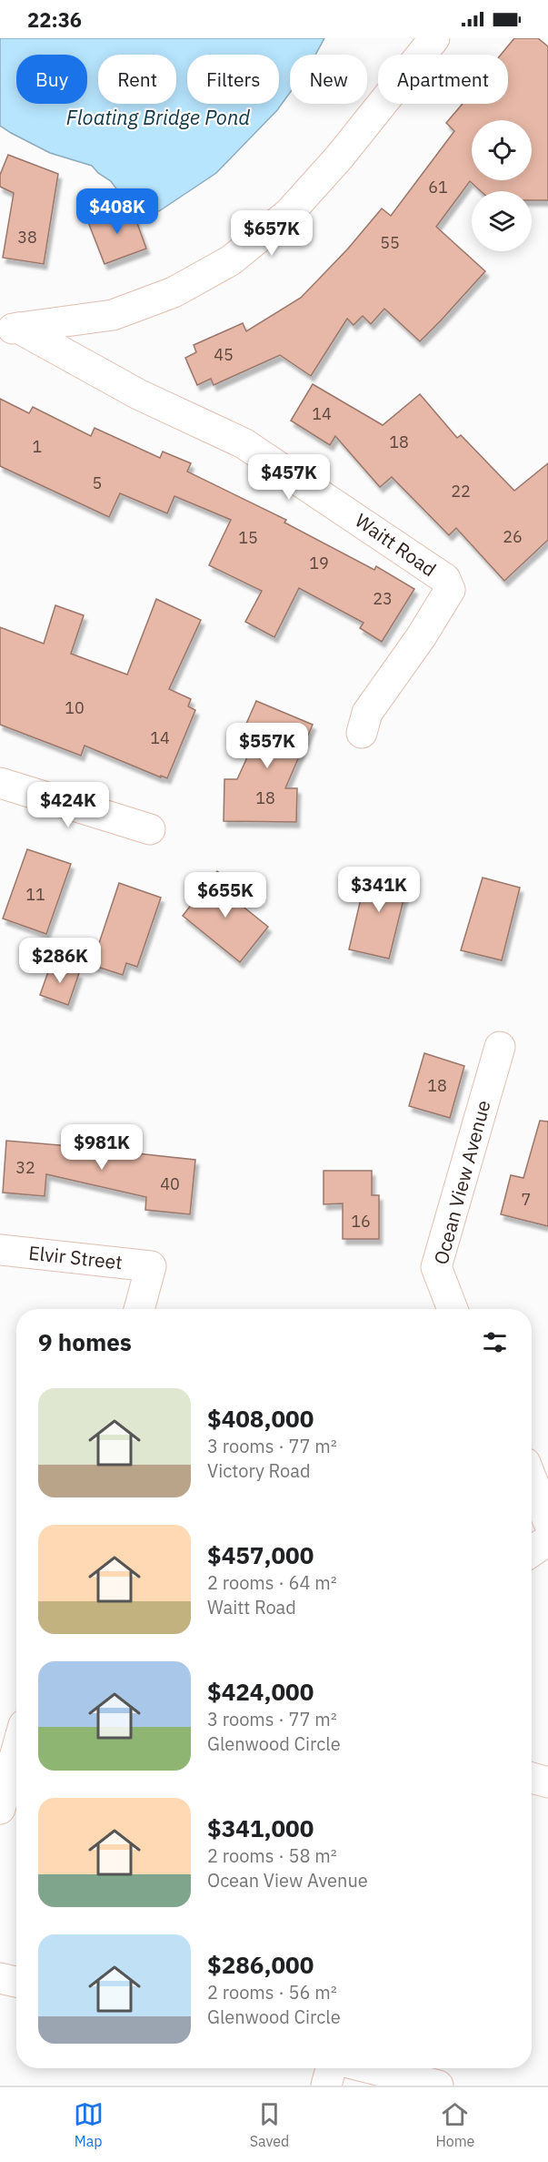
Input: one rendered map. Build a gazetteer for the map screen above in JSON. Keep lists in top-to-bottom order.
{
  "streets": {
    "street": ["Waitt Road", "Ocean View Avenue", "Elvir Street"]
  },
  "water": ["Floating Bridge Pond"],
  "house_numbers": [
    "61",
    "38",
    "55",
    "45",
    "14",
    "18",
    "1",
    "5",
    "22",
    "26",
    "15",
    "19",
    "23",
    "10",
    "14",
    "18",
    "11",
    "18",
    "32",
    "40",
    "7",
    "16"
  ],
  "page": {
    "status": "22:36",
    "chip": [
      "Buy",
      "Rent",
      "Filters",
      "New",
      "Apartment"
    ],
    "price": [
      "$408K",
      "$657K",
      "$457K",
      "$557K",
      "$424K",
      "$341K",
      "$655K",
      "$286K",
      "$981K"
    ],
    "heading": "9 homes",
    "list": [
      {
        "name": "$408,000",
        "note": "3 rooms · 77 m² · Victory Road"
      },
      {
        "name": "$457,000",
        "note": "2 rooms · 64 m² · Waitt Road"
      },
      {
        "name": "$424,000",
        "note": "3 rooms · 77 m² · Glenwood Circle"
      },
      {
        "name": "$341,000",
        "note": "2 rooms · 58 m² · Ocean View Avenue"
      },
      {
        "name": "$286,000",
        "note": "2 rooms · 56 m² · Glenwood Circle"
      }
    ],
    "tabs": ["Map", "Saved", "Home"]
  }
}
